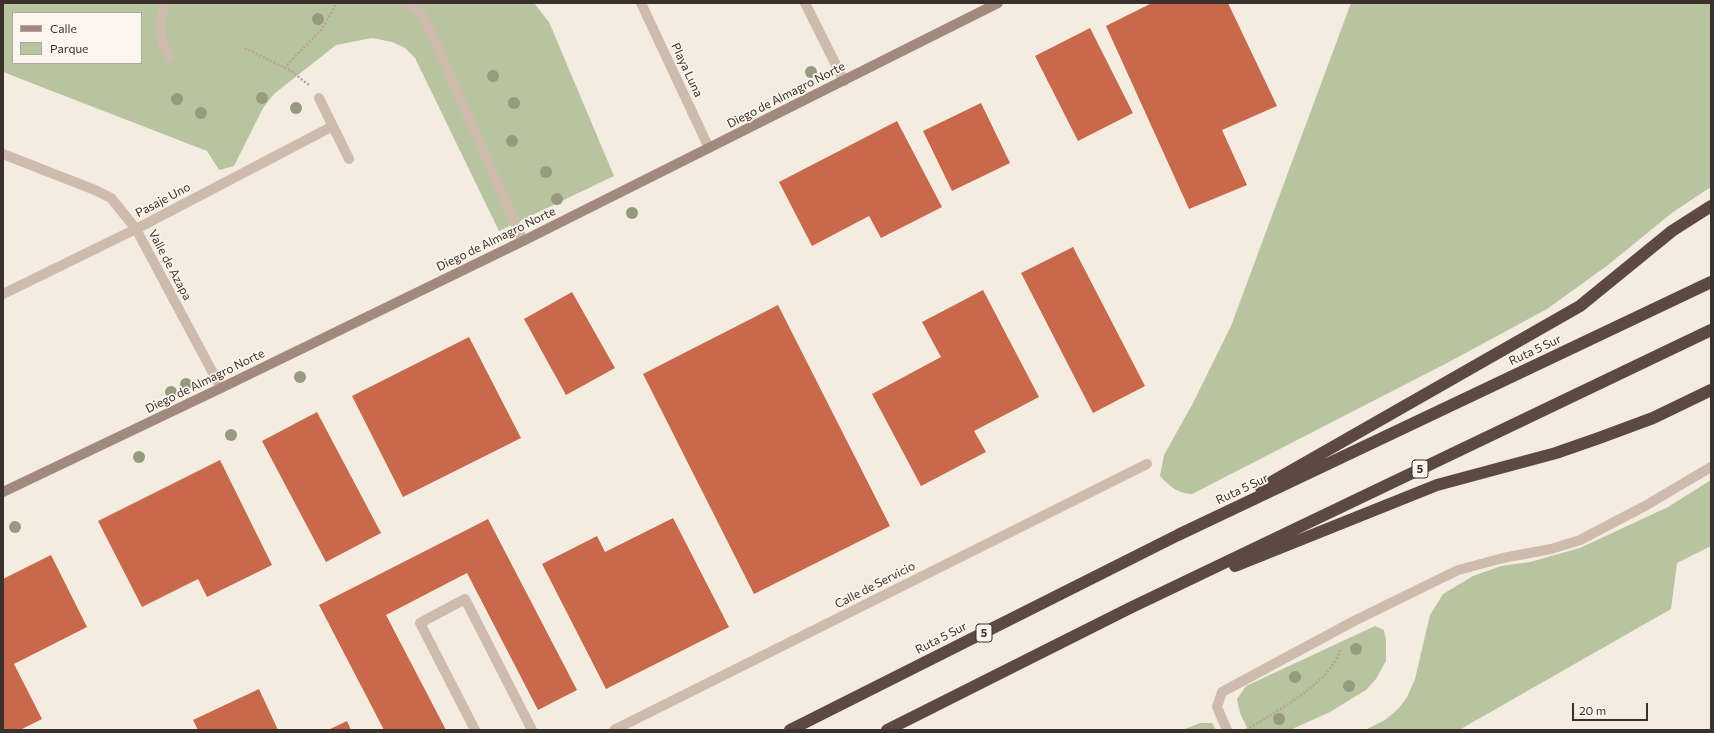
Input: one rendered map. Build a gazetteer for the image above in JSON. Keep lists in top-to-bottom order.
{
  "streets": {
    "highway": ["Ruta 5 Sur", "5"],
    "street": [
      "Playa Luna",
      "Diego de Almagro Norte",
      "Pasaje Uno",
      "Valle de Azapa",
      "Calle de Servicio"
    ]
  },
  "crossings": [
    ["Playa Luna", "Diego de Almagro Norte"],
    ["Diego de Almagro Norte", "Valle de Azapa"],
    ["Pasaje Uno", "Valle de Azapa"]
  ],
  "legend": ["Calle", "Parque"],
  "scale_bar": "20 m"
}
